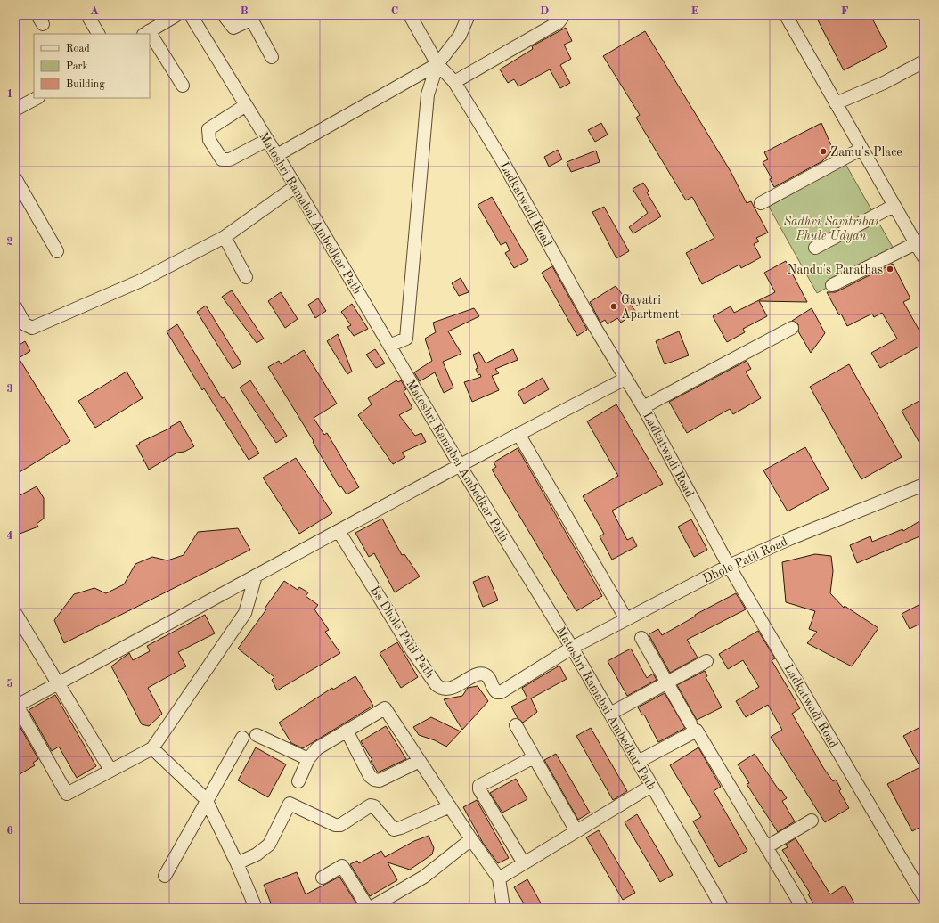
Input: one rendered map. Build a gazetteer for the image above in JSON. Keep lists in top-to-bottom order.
{
  "streets": {
    "street": [
      "Ladkatwadi Road",
      "Matoshri Ramabai Ambedkar Path",
      "Dhole Patil Road",
      "Bs Dhole Patil Path"
    ]
  },
  "crossings": [
    ["Ladkatwadi Road", "Dhole Patil Road"],
    ["Matoshri Ramabai Ambedkar Path", "Dhole Patil Road"],
    ["Matoshri Ramabai Ambedkar Path", "Bs Dhole Patil Path"],
    ["Dhole Patil Road", "Bs Dhole Patil Path"]
  ],
  "parks": ["Sadhvi Savitribai Phule Udyan"],
  "places": ["Zamu's Place", "Nandu's Parathas", "Gayatri Apartment"],
  "legend": ["Road", "Park", "Building"],
  "grid": {
    "columns": [
      "A",
      "B",
      "C",
      "D",
      "E",
      "F"
    ],
    "rows": [
      "1",
      "2",
      "3",
      "4",
      "5",
      "6"
    ]
  }
}
